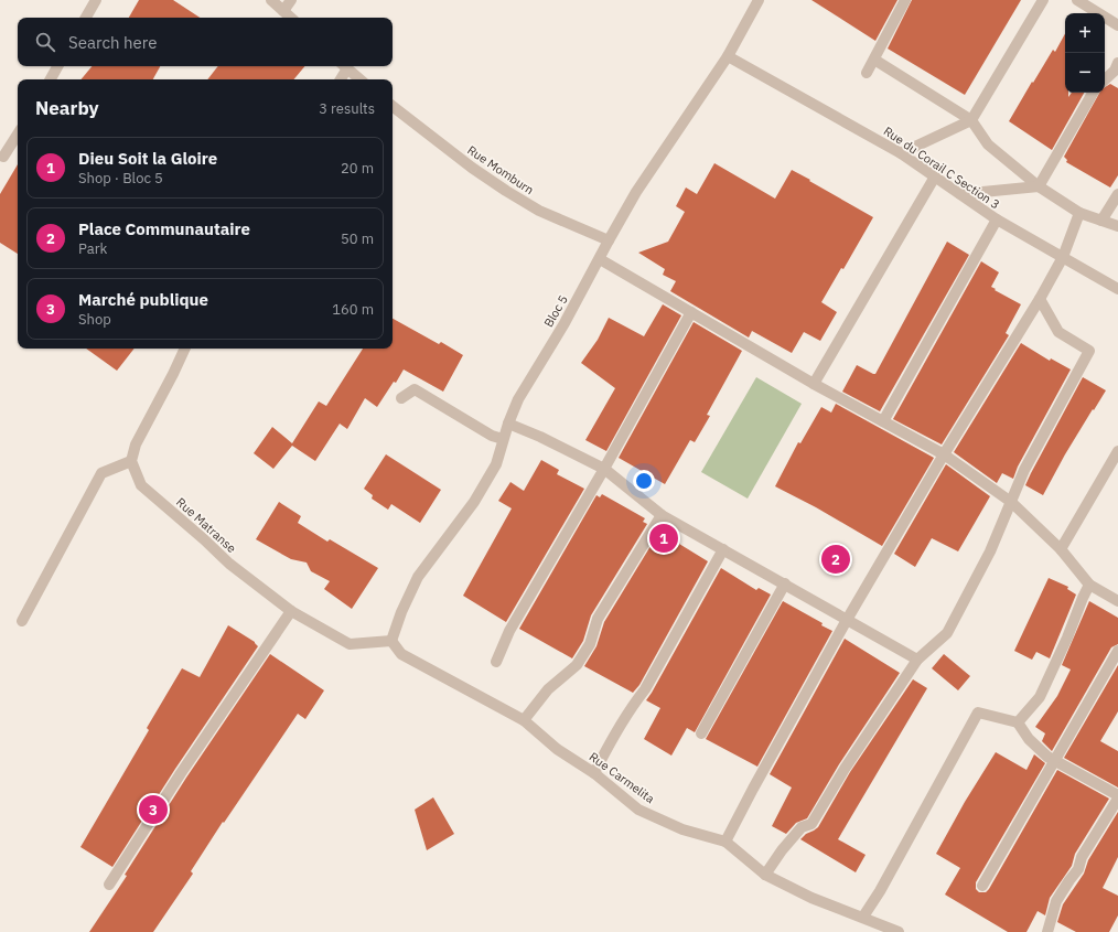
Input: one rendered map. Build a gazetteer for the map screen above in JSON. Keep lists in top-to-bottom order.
{
  "streets": {
    "street": [
      "Rue du Corail C Section 3",
      "Rue Momburn",
      "Bloc 5",
      "Rue Matranse",
      "Rue Carmelita"
    ]
  },
  "crossings": [
    ["Rue du Corail C Section 3", "Bloc 5"],
    ["Rue Momburn", "Bloc 5"],
    ["Bloc 5", "Rue Matranse"],
    ["Bloc 5", "Rue Carmelita"],
    ["Rue Matranse", "Rue Carmelita"]
  ],
  "page": {
    "map_buttons": ["+", "−"],
    "search": "Search here",
    "heading": ["Nearby", "3 results"],
    "list": [
      {
        "mark": "1",
        "name": "Dieu Soit la Gloire",
        "note": "Shop · Bloc 5",
        "value": "20 m"
      },
      {
        "mark": "2",
        "name": "Place Communautaire",
        "note": "Park",
        "value": "50 m"
      },
      {
        "mark": "3",
        "name": "Marché publique",
        "note": "Shop",
        "value": "160 m"
      }
    ],
    "pins": ["1", "2", "3"]
  }
}
